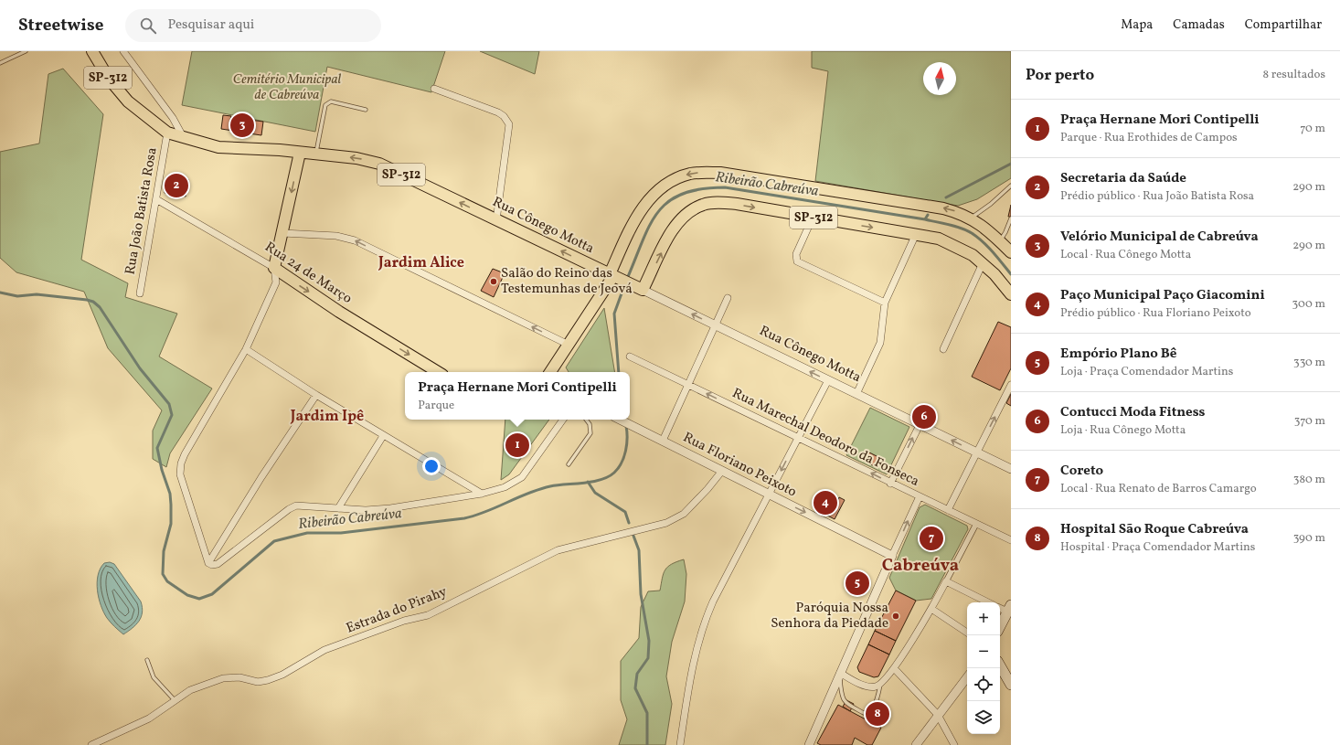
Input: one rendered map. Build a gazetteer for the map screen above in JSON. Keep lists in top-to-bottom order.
{
  "streets": {
    "main road": ["SP-312", "Rua Cônego Motta", "Rua 24 de Março"],
    "street": [
      "Rua João Batista Rosa",
      "Rua Marechal Deodoro da Fonseca",
      "Rua Floriano Peixoto",
      "Estrada do Pirahy"
    ]
  },
  "crossings": [
    ["SP-312", "Rua Cônego Motta"],
    ["Rua João Batista Rosa", "Rua Cônego Motta"],
    ["Rua João Batista Rosa", "Rua 24 de Março"],
    ["Rua Floriano Peixoto", "Estrada do Pirahy"]
  ],
  "one_way": ["Rua Cônego Motta", "Rua Marechal Deodoro da Fonseca", "Rua Floriano Peixoto"],
  "districts": ["Jardim Alice", "Jardim Ipê", "Cabreúva"],
  "water": ["Ribeirão Cabreúva"],
  "parks": ["Cemitério Municipal de Cabreúva"],
  "places": ["Salão do Reino das Testemunhas de Jeová", "Paróquia Nossa Senhora da Piedade"],
  "north": "top",
  "page": {
    "header": "Streetwise",
    "search": "Pesquisar aqui",
    "nav": ["Mapa", "Camadas", "Compartilhar"],
    "heading": ["Por perto", "8 resultados"],
    "list": [
      {
        "mark": "1",
        "name": "Praça Hernane Mori Contipelli",
        "note": "Parque · Rua Erothides de Campos",
        "value": "70 m"
      },
      {
        "mark": "2",
        "name": "Secretaria da Saúde",
        "note": "Prédio público · Rua João Batista Rosa",
        "value": "290 m"
      },
      {
        "mark": "3",
        "name": "Velório Municipal de Cabreúva",
        "note": "Local · Rua Cônego Motta",
        "value": "290 m"
      },
      {
        "mark": "4",
        "name": "Paço Municipal Paço Giacomini",
        "note": "Prédio público · Rua Floriano Peixoto",
        "value": "300 m"
      },
      {
        "mark": "5",
        "name": "Empório Plano Bê",
        "note": "Loja · Praça Comendador Martins",
        "value": "330 m"
      },
      {
        "mark": "6",
        "name": "Contucci Moda Fitness",
        "note": "Loja · Rua Cônego Motta",
        "value": "370 m"
      },
      {
        "mark": "7",
        "name": "Coreto",
        "note": "Local · Rua Renato de Barros Camargo",
        "value": "380 m"
      },
      {
        "mark": "8",
        "name": "Hospital São Roque Cabreúva",
        "note": "Hospital · Praça Comendador Martins",
        "value": "390 m"
      }
    ],
    "pins": [
      "3",
      "2",
      "6",
      "1",
      "4",
      "7",
      "5",
      "8"
    ],
    "popup": ["Praça Hernane Mori Contipelli", "Parque"],
    "map_buttons": ["+", "−"]
  }
}
